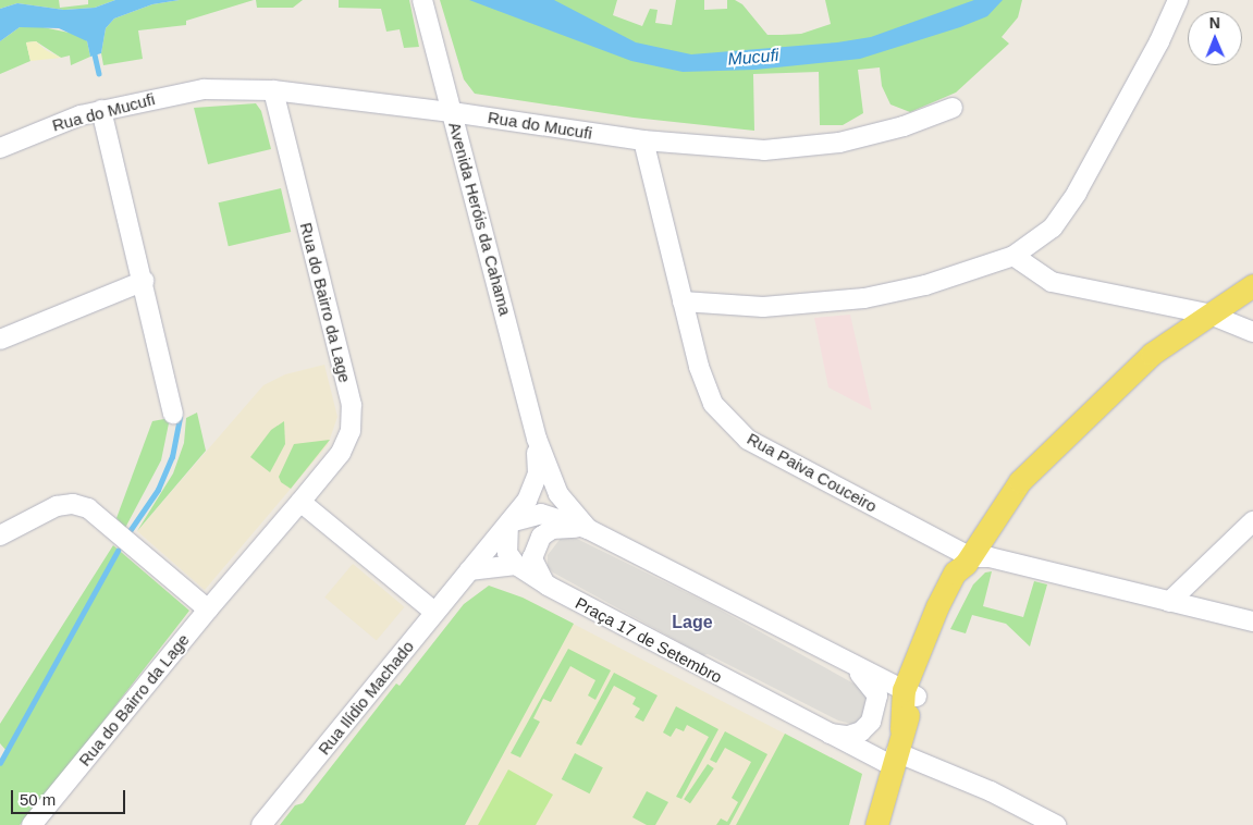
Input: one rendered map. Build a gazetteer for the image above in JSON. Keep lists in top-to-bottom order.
{
  "streets": {
    "street": [
      "Rua do Mucufi",
      "Avenida Heróis da Cahama",
      "Rua do Bairro da Lage",
      "Rua Paiva Couceiro",
      "Praça 17 de Setembro",
      "Rua Ilídio Machado"
    ]
  },
  "crossings": [
    ["Rua do Mucufi", "Avenida Heróis da Cahama"],
    ["Rua do Mucufi", "Rua do Bairro da Lage"],
    ["Rua do Mucufi", "Rua Paiva Couceiro"],
    ["Avenida Heróis da Cahama", "Praça 17 de Setembro"],
    ["Avenida Heróis da Cahama", "Rua Ilídio Machado"]
  ],
  "districts": ["Lage"],
  "water": ["Mucufi"],
  "scale_bar": "50 m",
  "north": "top"
}
